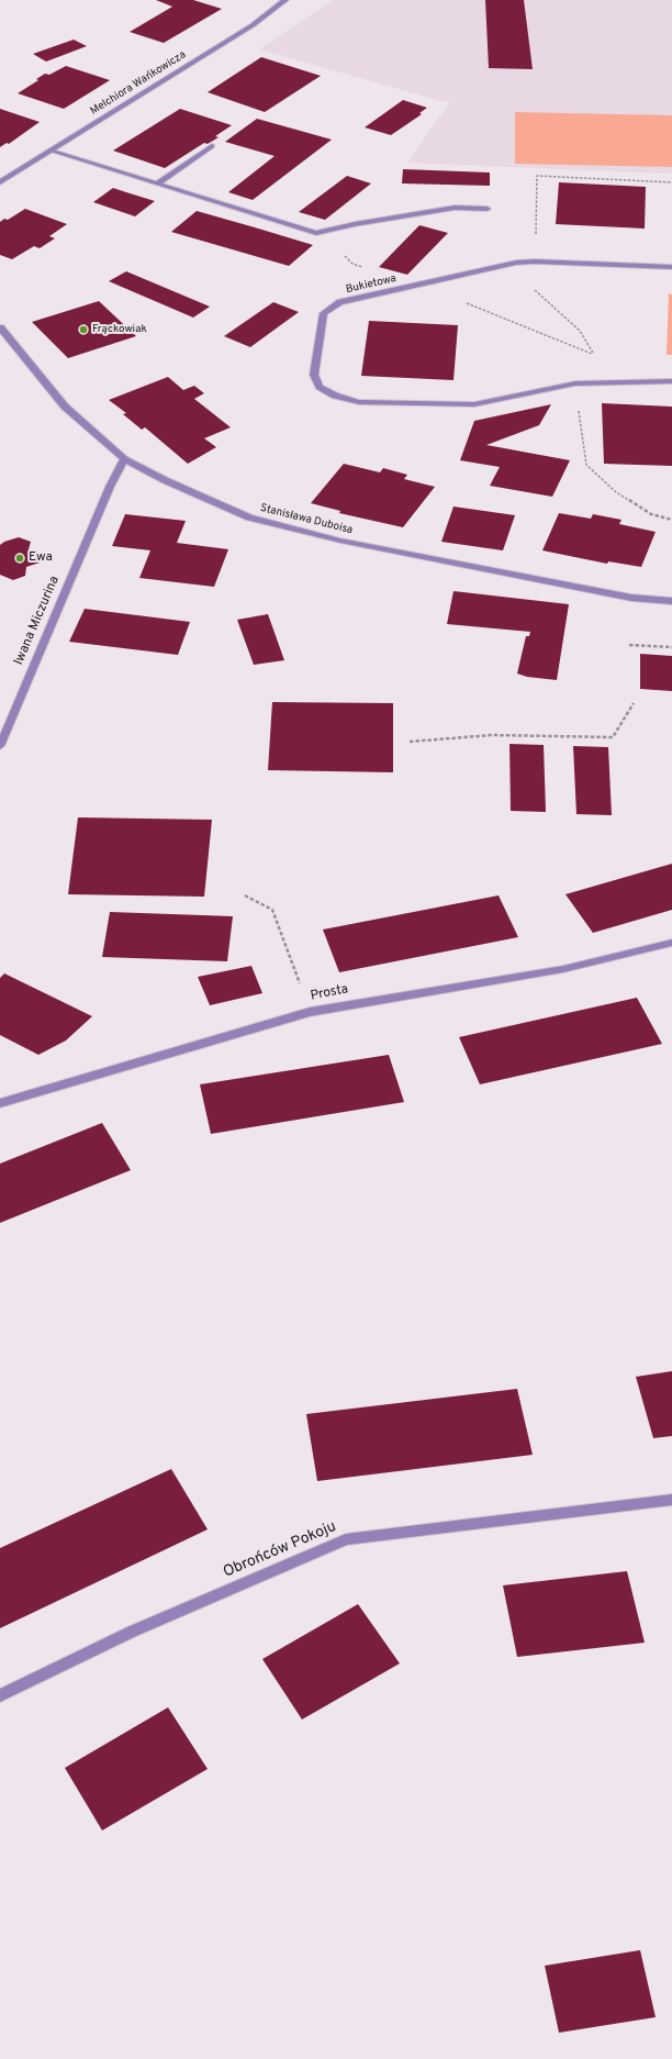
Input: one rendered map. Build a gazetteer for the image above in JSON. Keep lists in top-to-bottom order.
{
  "streets": {
    "street": [
      "Melchiora Wańkowicza",
      "Bukietowa",
      "Stanisława Duboisa",
      "Iwana Miczurina",
      "Prosta",
      "Obrońców Pokoju"
    ]
  },
  "crossings": [
    ["Stanisława Duboisa", "Iwana Miczurina"]
  ],
  "places": ["Frąckowiak", "Ewa"]
}
